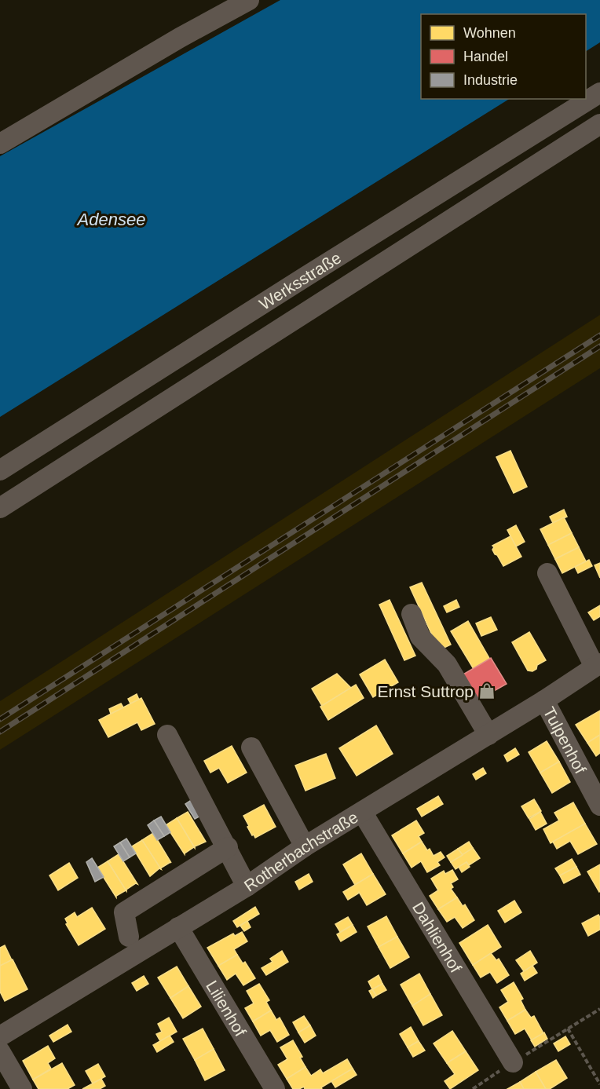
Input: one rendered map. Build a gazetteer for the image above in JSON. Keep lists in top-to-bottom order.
{
  "streets": {
    "street": [
      "Werksstraße",
      "Tulpenhof",
      "Rotherbachstraße",
      "Dahlienhof",
      "Lilienhof"
    ]
  },
  "crossings": [
    ["Tulpenhof", "Rotherbachstraße"],
    ["Rotherbachstraße", "Dahlienhof"],
    ["Rotherbachstraße", "Lilienhof"]
  ],
  "water": ["Adensee"],
  "places": {
    "shop": ["Ernst Suttrop"]
  },
  "legend": ["Wohnen", "Handel", "Industrie"]
}
